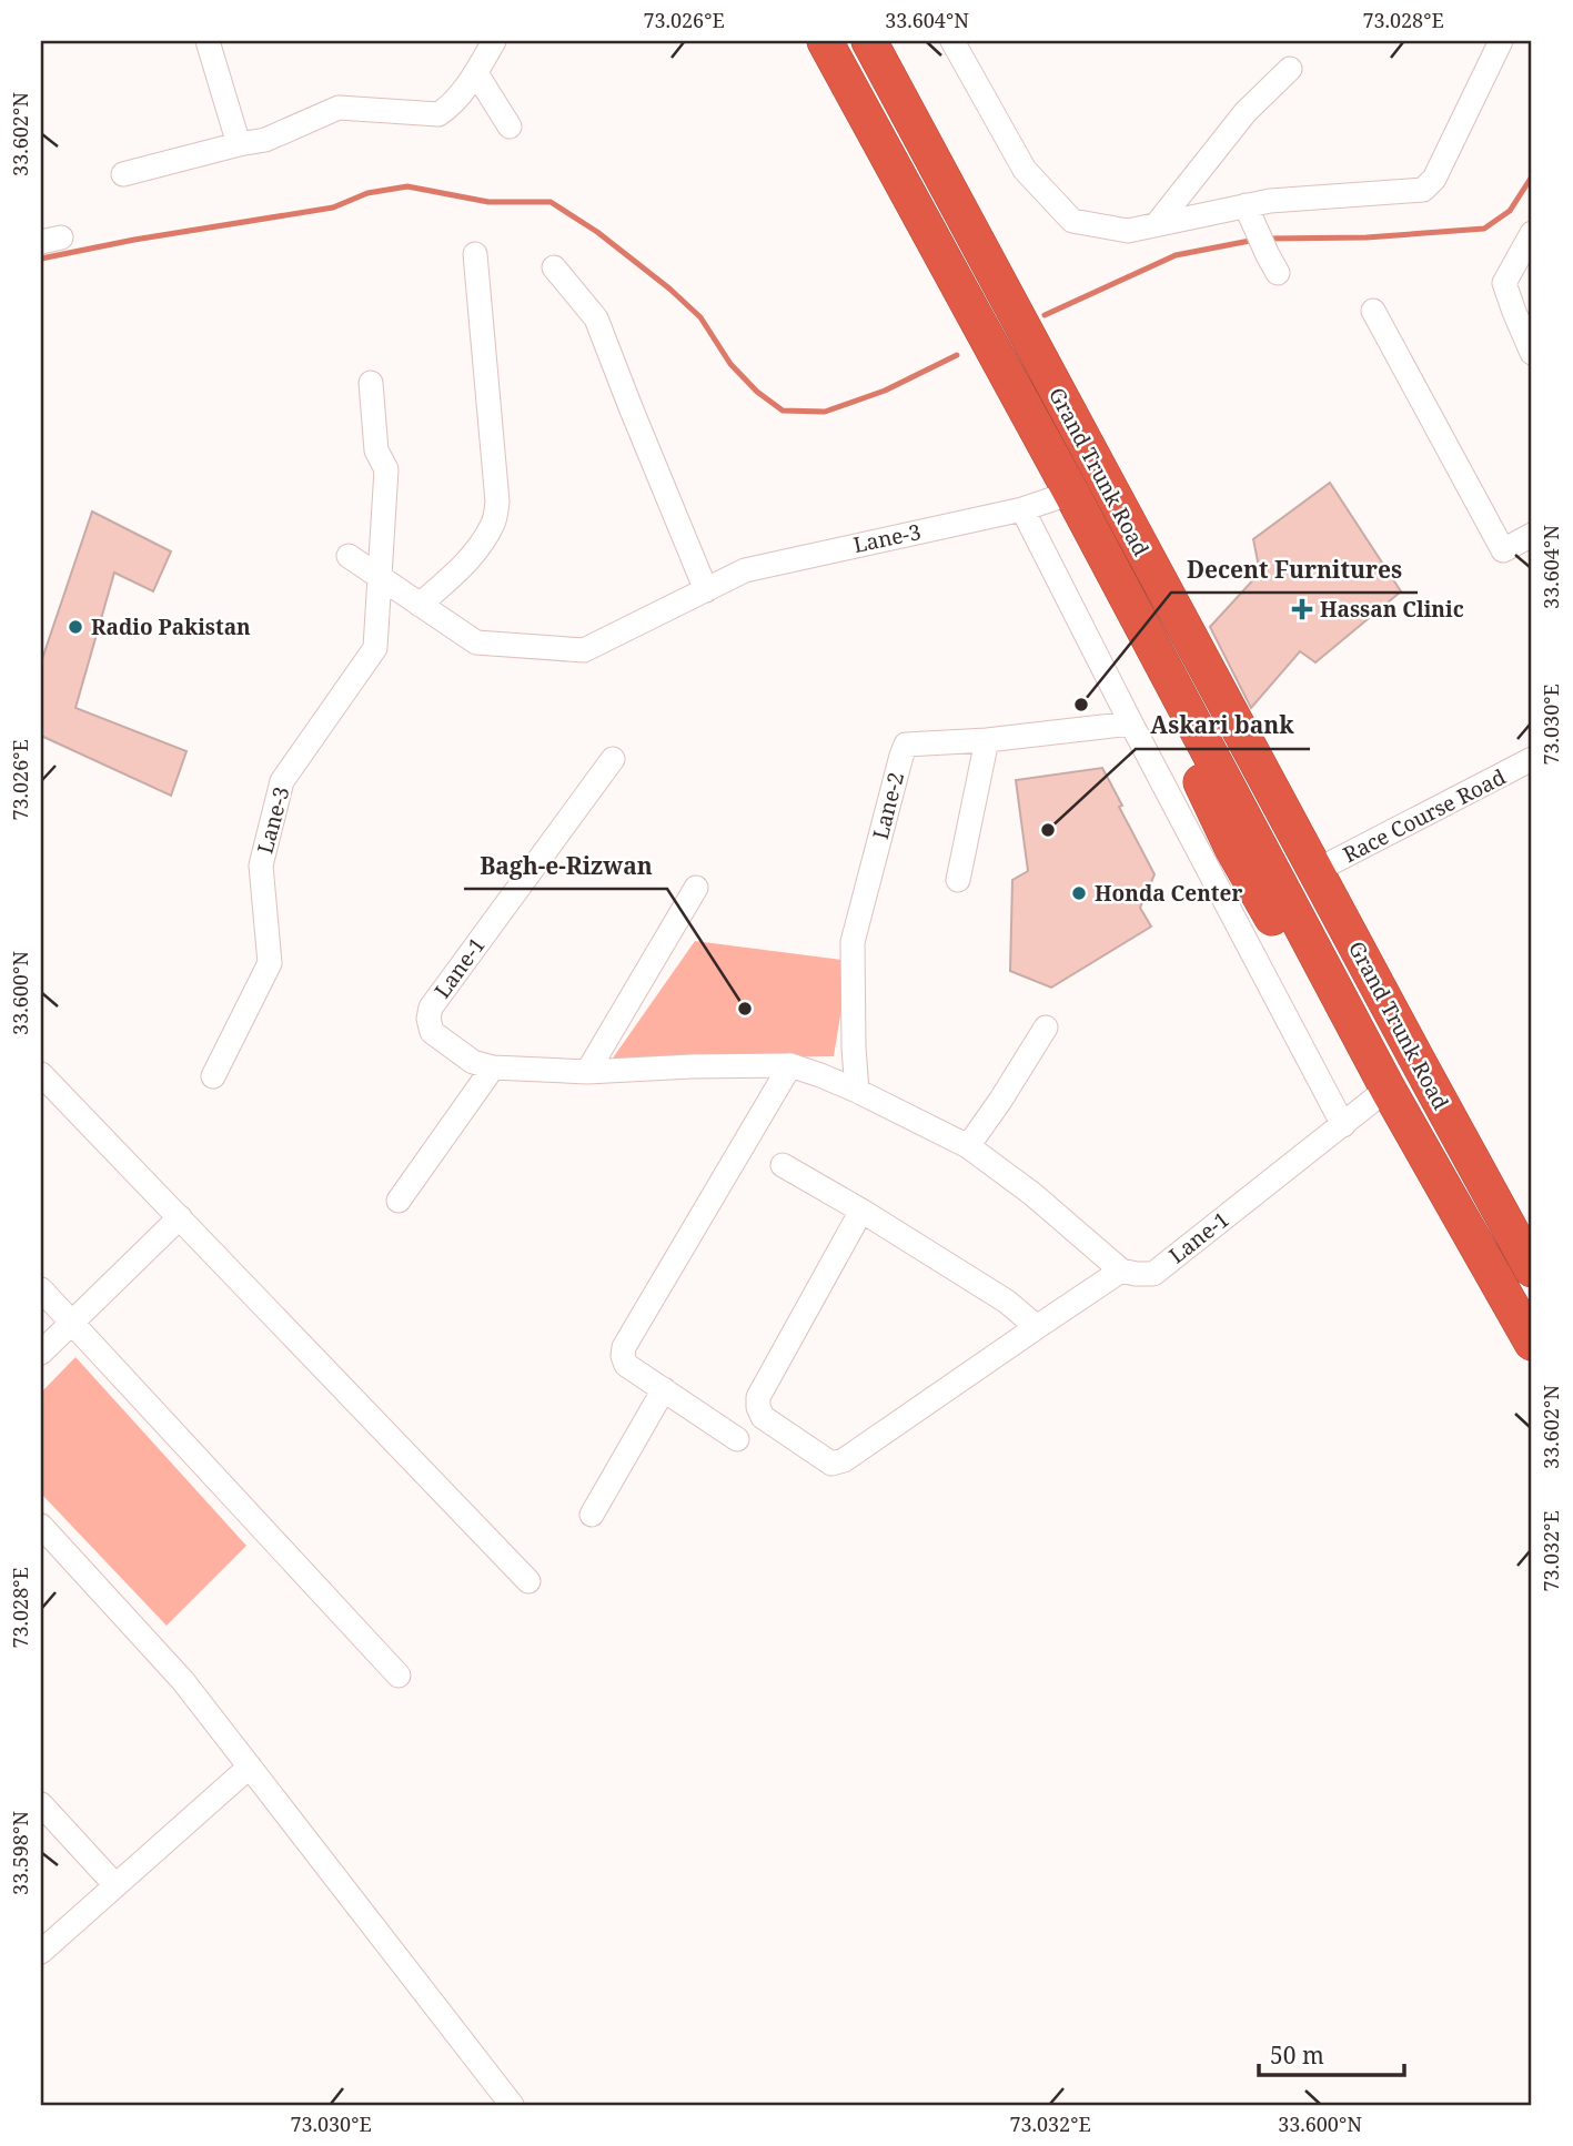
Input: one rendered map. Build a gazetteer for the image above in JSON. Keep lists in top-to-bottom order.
{
  "streets": {
    "highway": ["Grand Trunk Road"],
    "street": [
      "Lane-3",
      "Lane-2",
      "Race Course Road",
      "Lane-1"
    ]
  },
  "crossings": [
    ["Grand Trunk Road", "Lane-3"],
    ["Grand Trunk Road", "Race Course Road"],
    ["Grand Trunk Road", "Lane-1"],
    ["Lane-2", "Lane-1"]
  ],
  "places": {
    "health": ["Hassan Clinic"],
    "other": [
      "Radio Pakistan",
      "Decent Furnitures",
      "Askari bank",
      "Honda Center",
      "Bagh-e-Rizwan"
    ]
  },
  "scale_bar": "50 m",
  "coordinates": [
    "73.026°E",
    "33.604°N",
    "73.028°E",
    "33.602°N",
    "73.030°E",
    "33.600°N",
    "73.032°E",
    "33.598°N"
  ]
}
